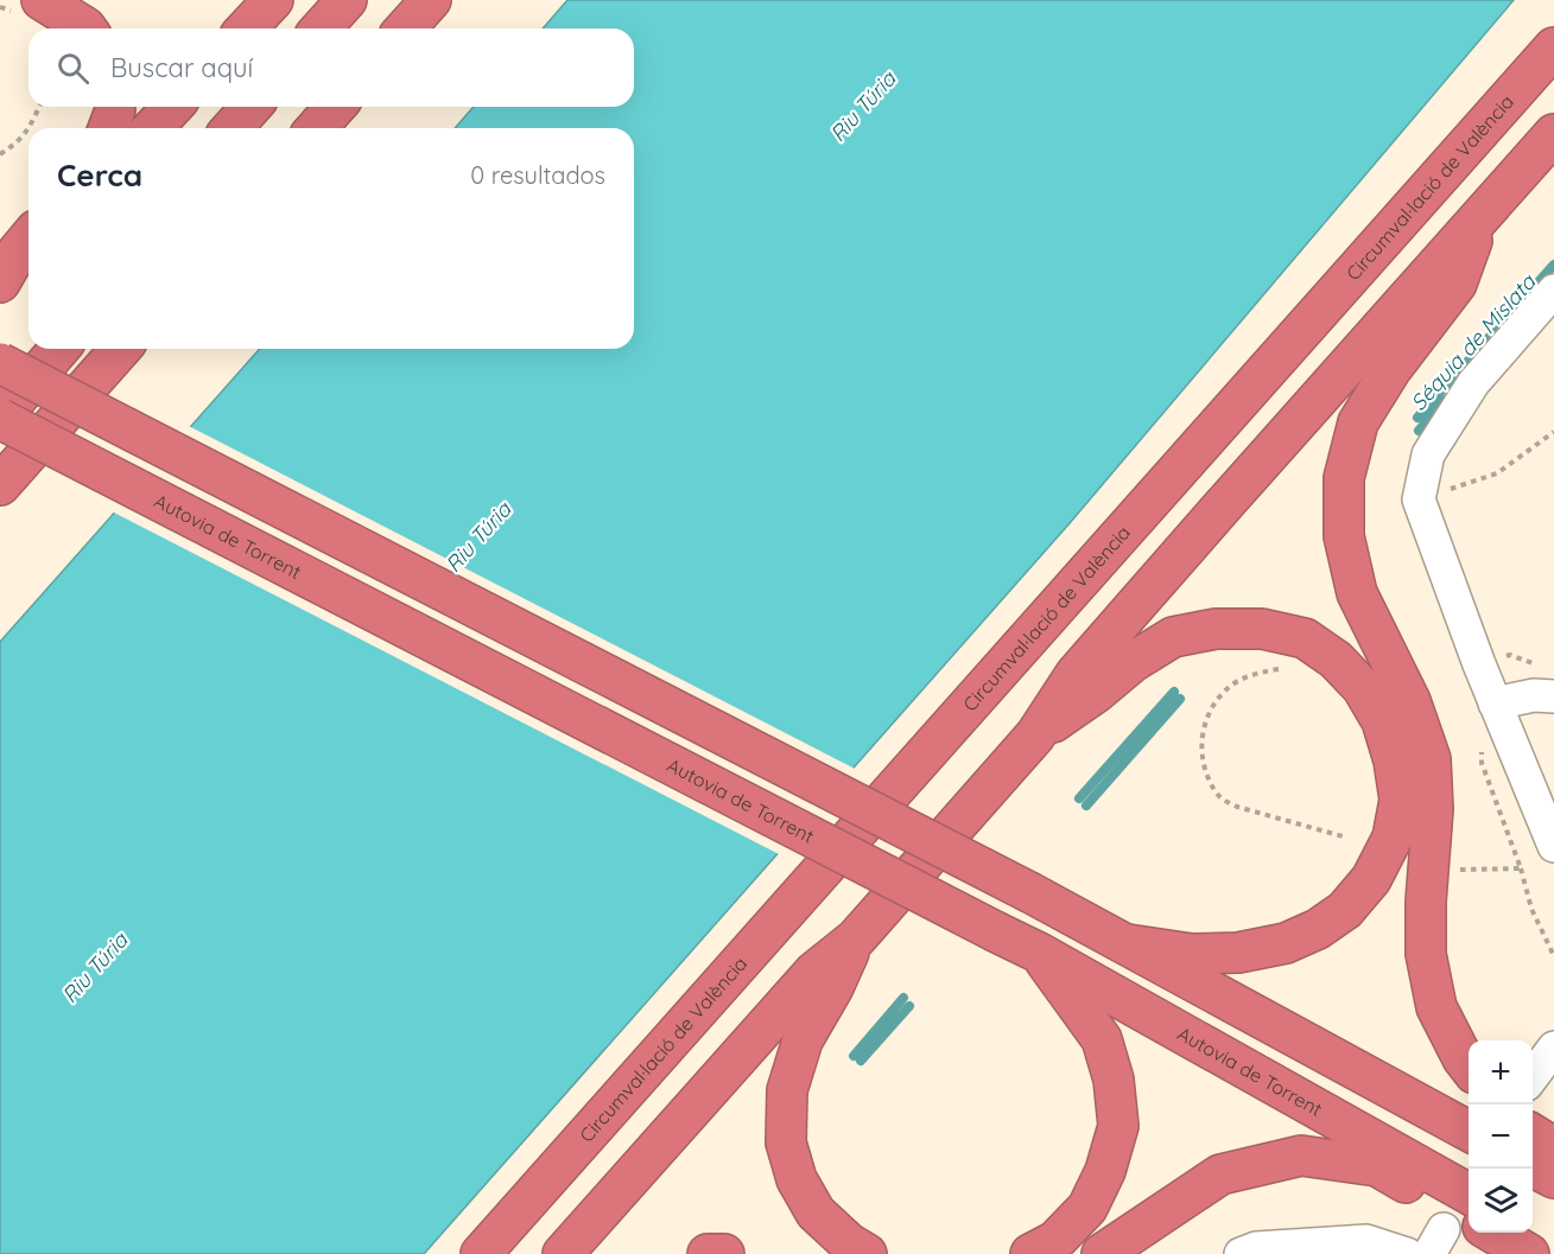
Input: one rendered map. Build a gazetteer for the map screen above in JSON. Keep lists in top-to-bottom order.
{
  "streets": {
    "highway": ["Circumval·lació de València", "Autovia de Torrent"]
  },
  "water": ["Riu Túria", "Séquia de Mislata"],
  "page": {
    "search": "Buscar aquí",
    "heading": ["Cerca", "0 resultados"],
    "map_buttons": ["+", "−"]
  }
}
